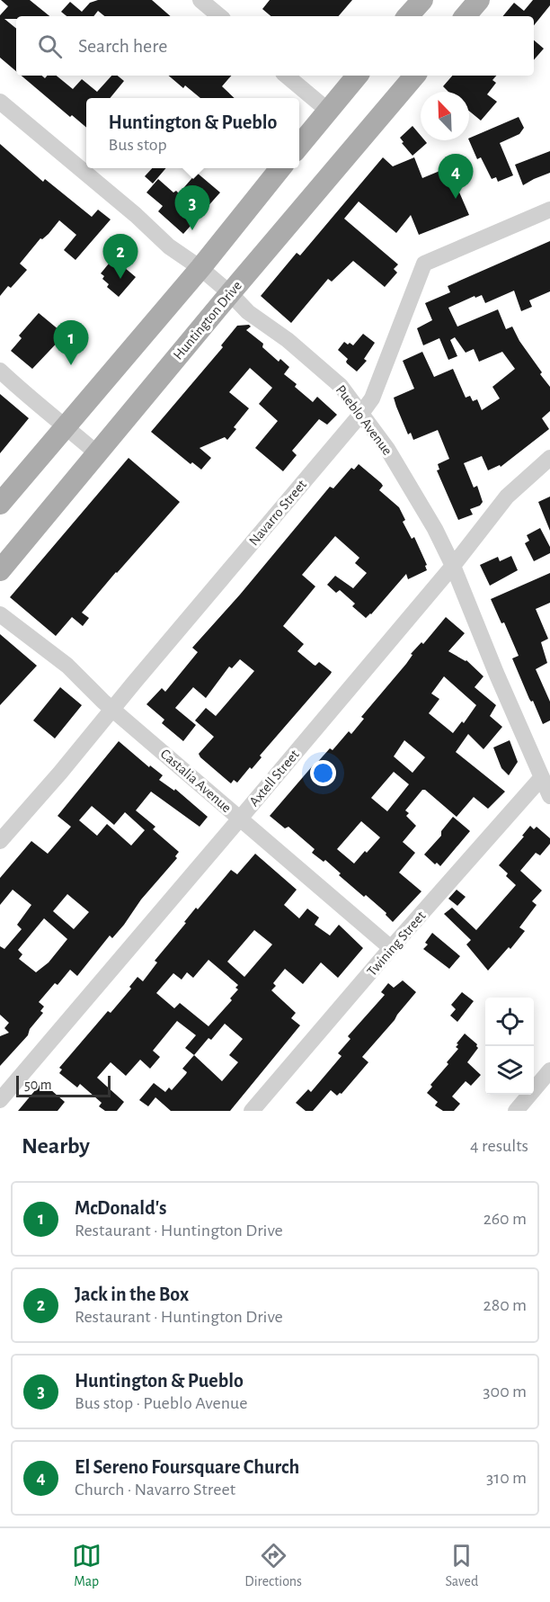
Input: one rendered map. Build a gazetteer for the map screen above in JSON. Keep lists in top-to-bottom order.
{
  "streets": {
    "main road": ["Huntington Drive"],
    "street": [
      "Pueblo Avenue",
      "Navarro Street",
      "Axtell Street",
      "Castalia Avenue",
      "Twining Street"
    ]
  },
  "crossings": [
    ["Huntington Drive", "Pueblo Avenue"],
    ["Pueblo Avenue", "Navarro Street"],
    ["Pueblo Avenue", "Axtell Street"],
    ["Pueblo Avenue", "Twining Street"],
    ["Navarro Street", "Castalia Avenue"],
    ["Axtell Street", "Castalia Avenue"],
    ["Castalia Avenue", "Twining Street"]
  ],
  "scale_bar": "50 m",
  "north": "top left",
  "page": {
    "search": "Search here",
    "popup": ["Huntington & Pueblo", "Bus stop"],
    "pins": [
      "4",
      "3",
      "2",
      "1"
    ],
    "scale": "50 m",
    "heading": ["Nearby", "4 results"],
    "list": [
      {
        "mark": "1",
        "name": "McDonald's",
        "note": "Restaurant · Huntington Drive",
        "value": "260 m"
      },
      {
        "mark": "2",
        "name": "Jack in the Box",
        "note": "Restaurant · Huntington Drive",
        "value": "280 m"
      },
      {
        "mark": "3",
        "name": "Huntington & Pueblo",
        "note": "Bus stop · Pueblo Avenue",
        "value": "300 m"
      },
      {
        "mark": "4",
        "name": "El Sereno Foursquare Church",
        "note": "Church · Navarro Street",
        "value": "310 m"
      }
    ],
    "nav": ["Map", "Directions", "Saved"]
  }
}
